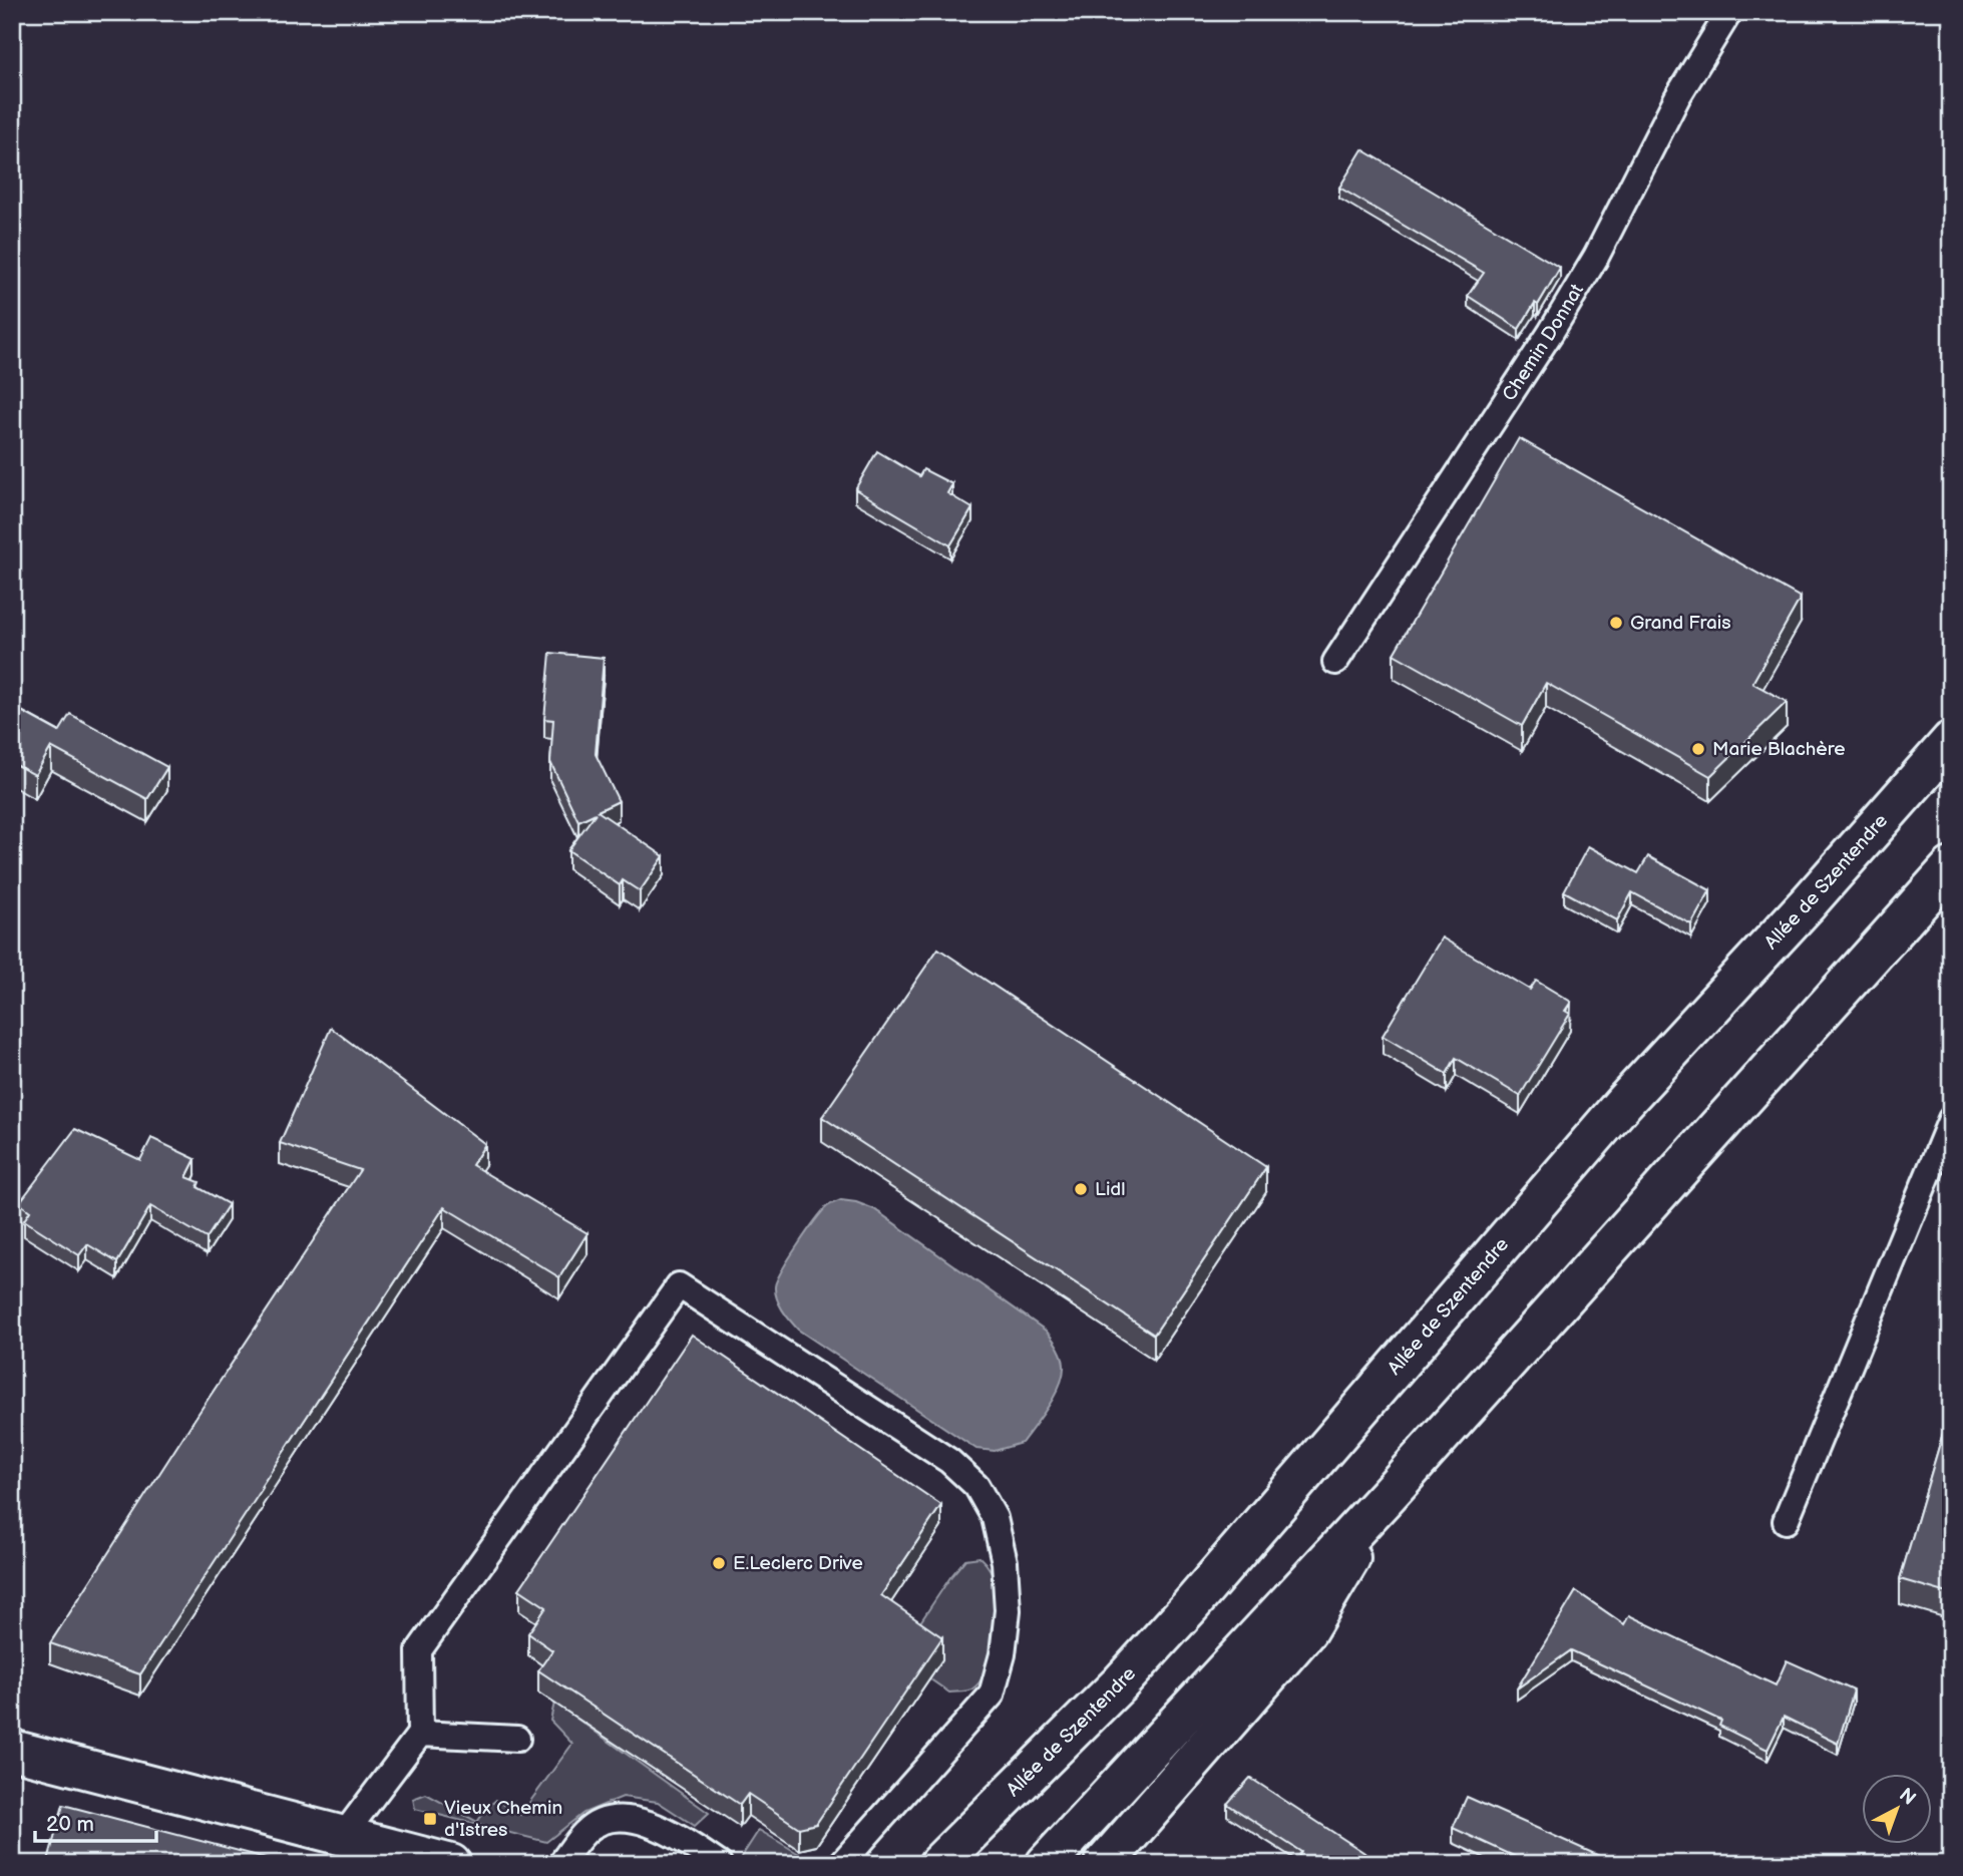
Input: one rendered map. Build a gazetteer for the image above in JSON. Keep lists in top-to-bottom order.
{
  "streets": {
    "street": ["Allée de Szentendre"],
    "lane": ["Chemin Donnat"]
  },
  "places": {
    "other": [
      "Grand Frais",
      "Marie Blachère",
      "Lidl",
      "E.Leclerc Drive"
    ],
    "transit": ["Vieux Chemin d'Istres"]
  },
  "scale_bar": "20 m",
  "north": "top right"
}
